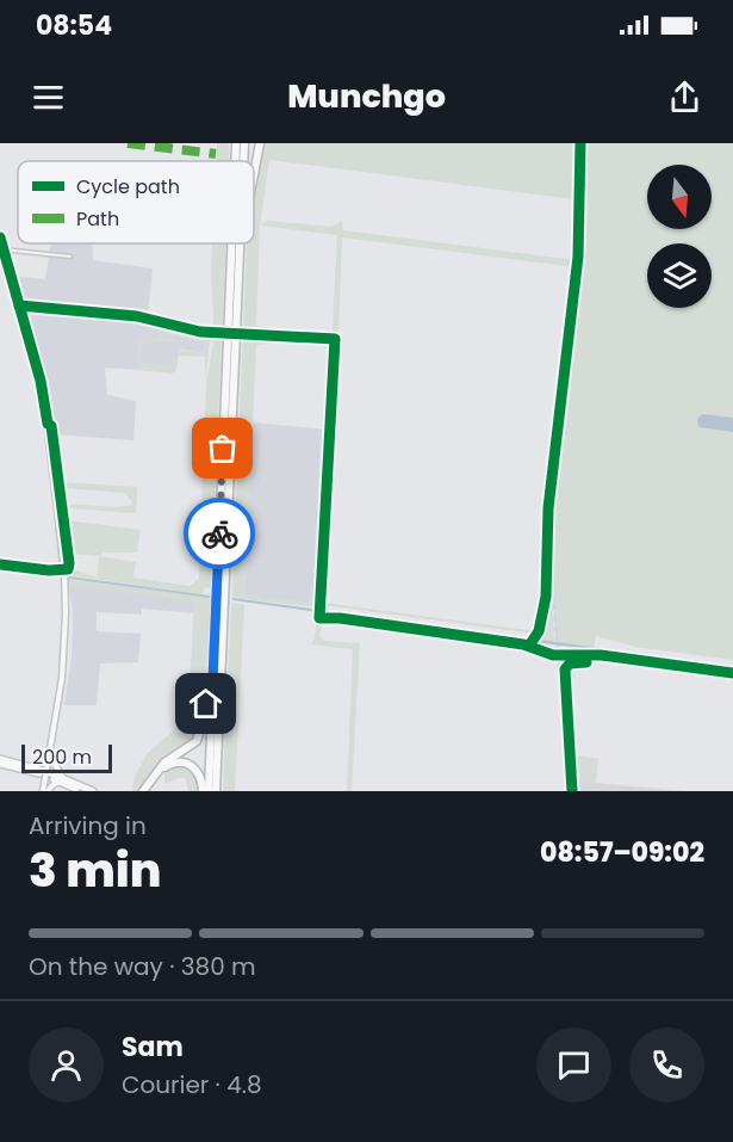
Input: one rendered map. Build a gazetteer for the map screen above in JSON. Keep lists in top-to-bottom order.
{
  "legend": ["Cycle path", "Path"],
  "scale_bar": "200 m",
  "north": "bottom",
  "page": {
    "status": "08:54",
    "header": "Munchgo",
    "scale": "200 m",
    "heading": ["3 min", "Arriving in", "08:57–09:02"],
    "panel": ["Sam", "Courier · 4.8"],
    "bar": "On the way · 380 m"
  }
}
